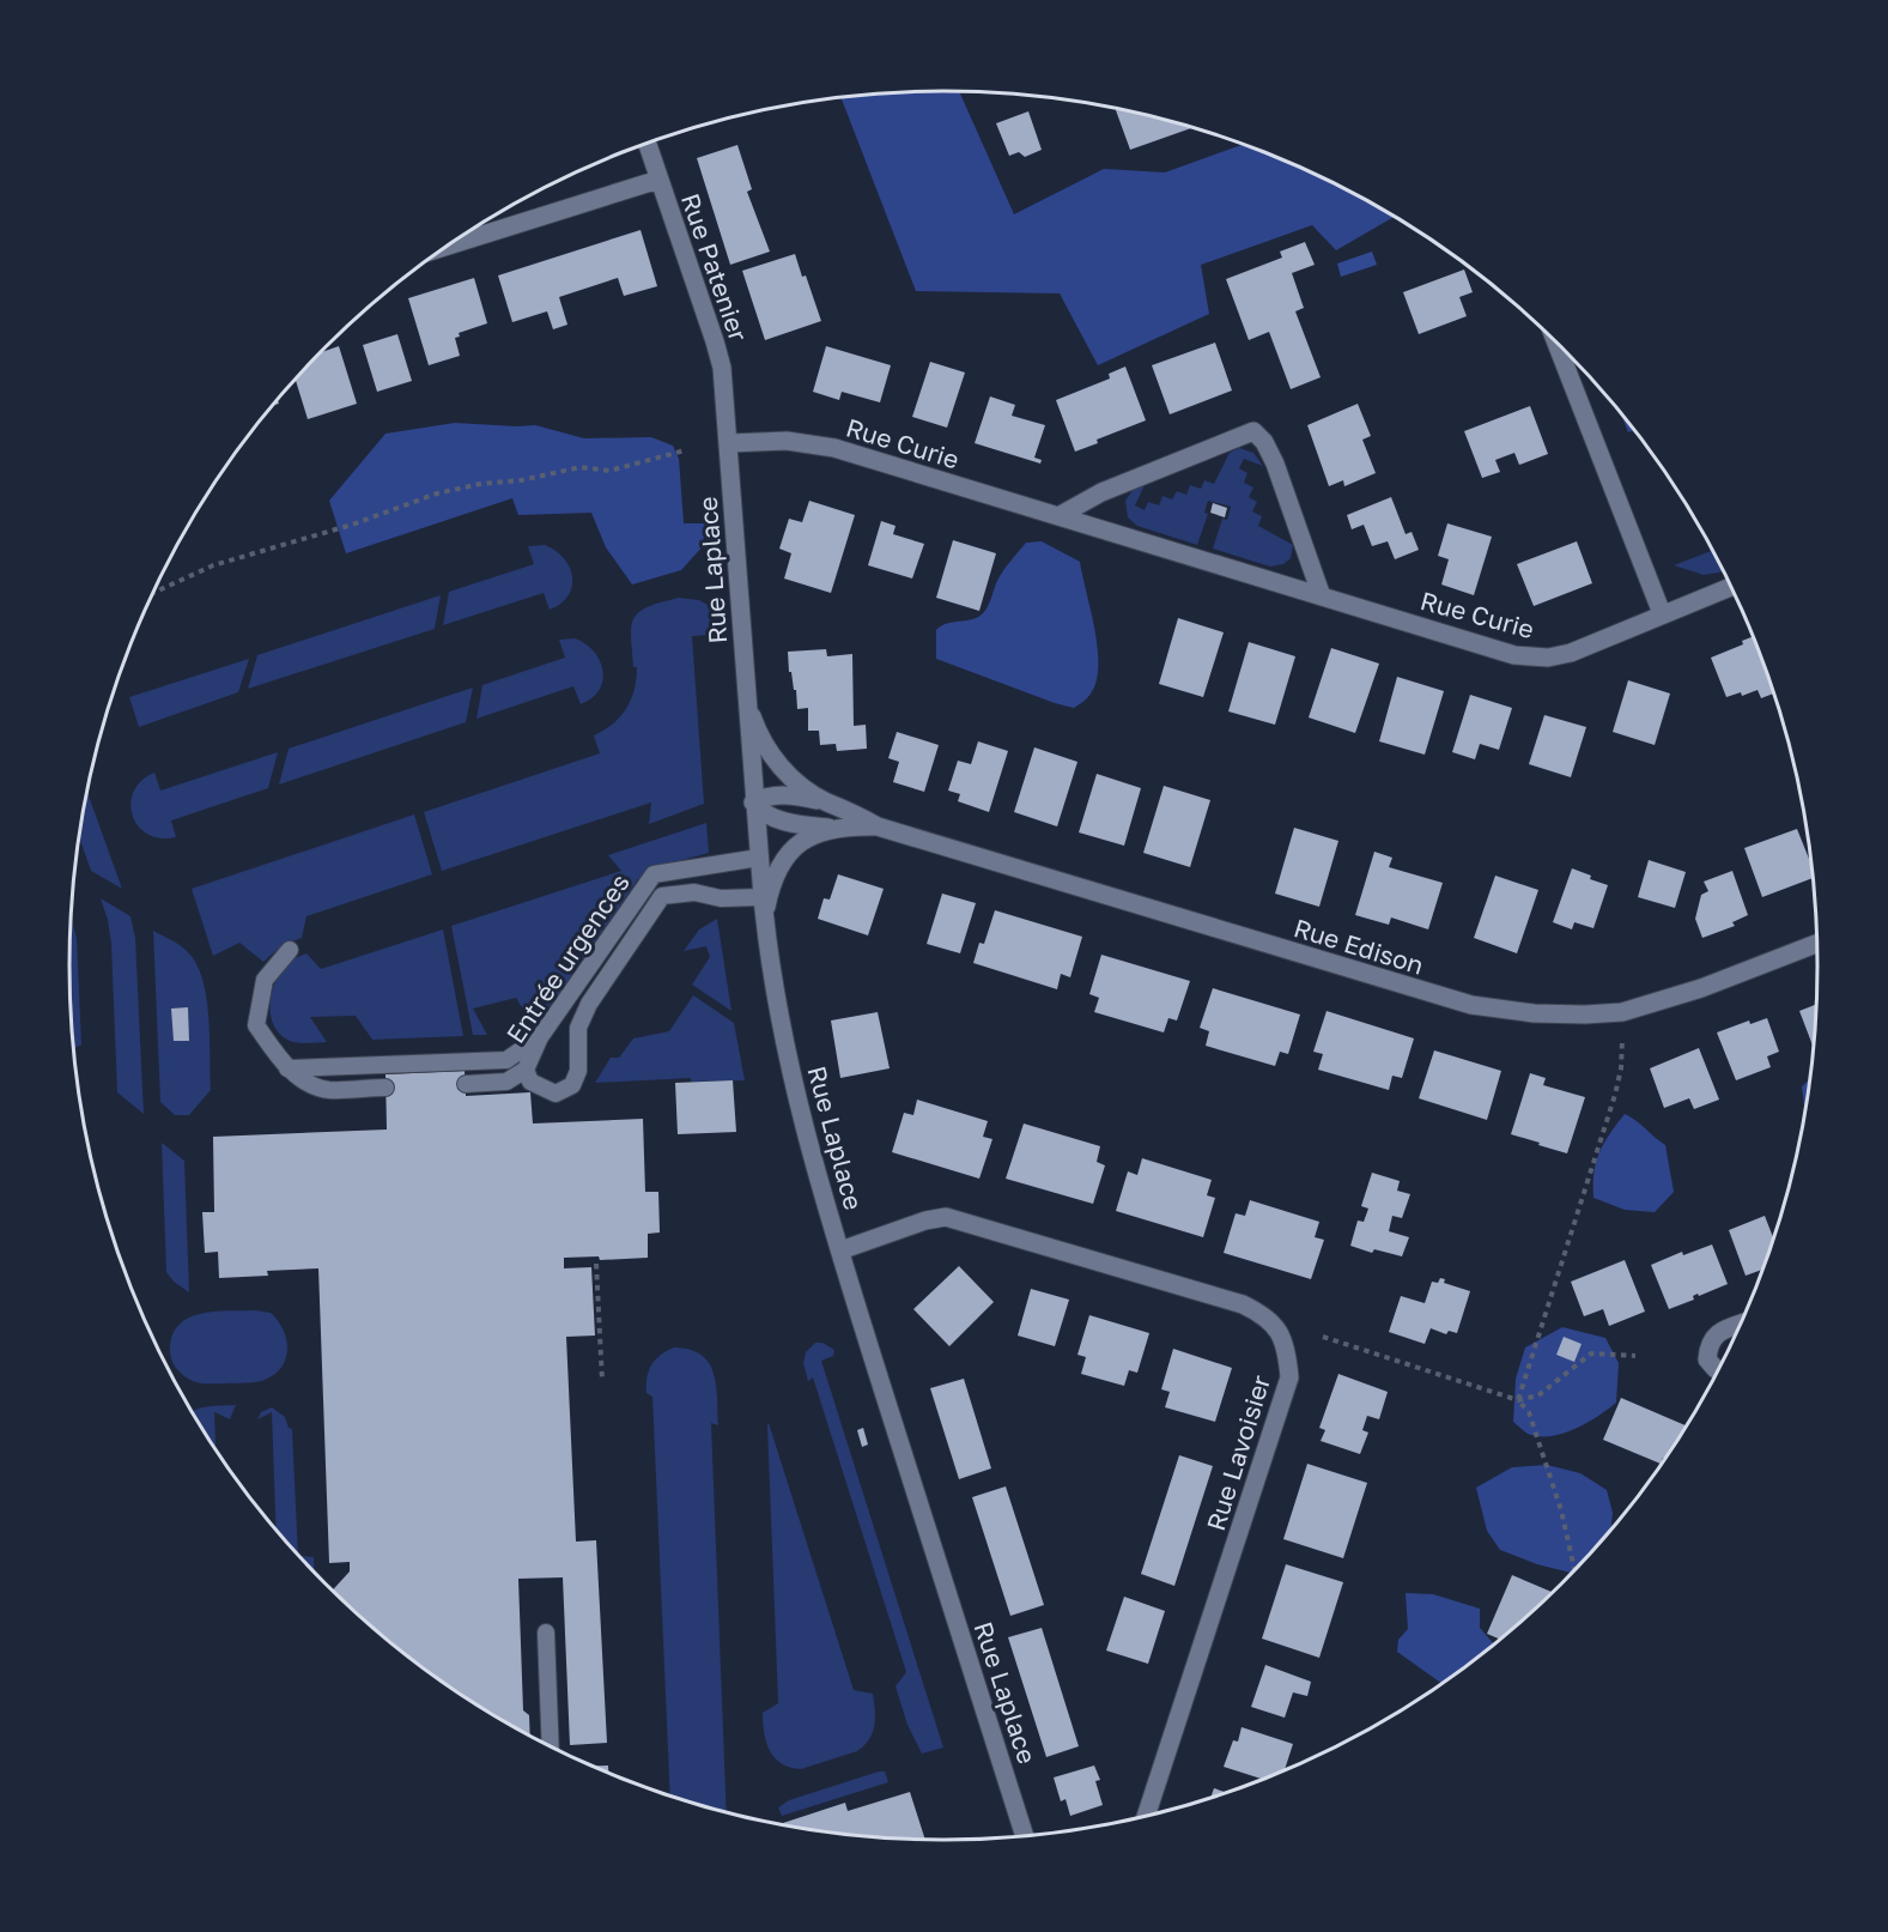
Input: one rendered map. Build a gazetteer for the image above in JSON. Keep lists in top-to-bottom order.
{
  "streets": {
    "street": [
      "Rue Patenier",
      "Rue Curie",
      "Rue Laplace",
      "Rue Edison",
      "Rue Lavoisier"
    ],
    "lane": ["Entrée urgences"]
  },
  "crossings": [
    ["Rue Patenier", "Rue Laplace"],
    ["Rue Curie", "Rue Laplace"],
    ["Rue Laplace", "Rue Edison"],
    ["Rue Laplace", "Entrée urgences"],
    ["Rue Laplace", "Rue Lavoisier"]
  ]
}
